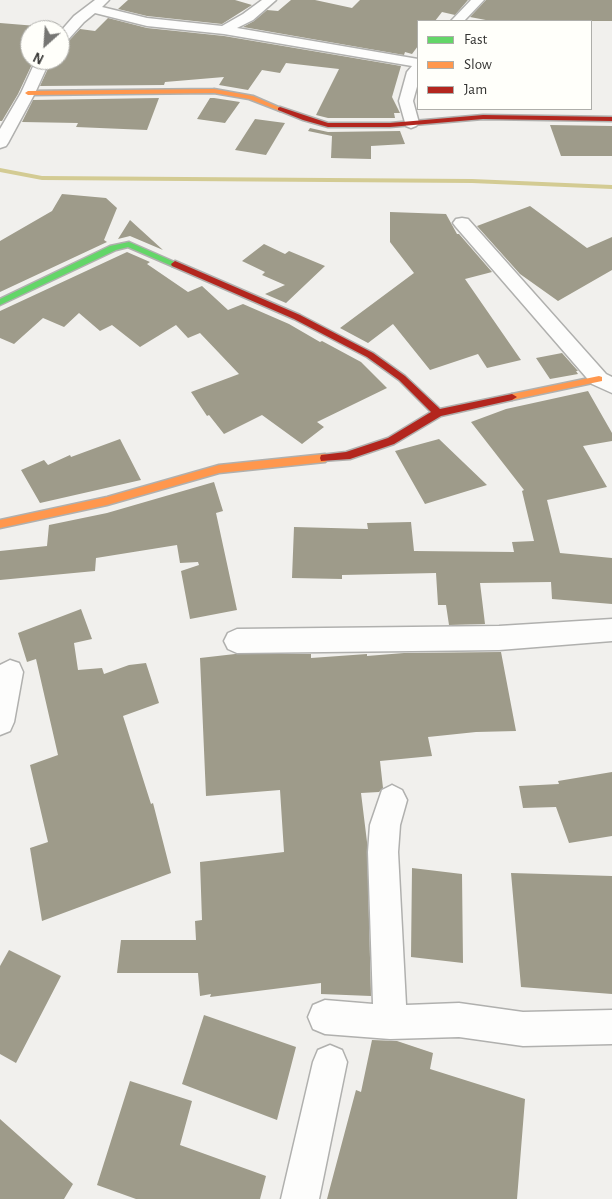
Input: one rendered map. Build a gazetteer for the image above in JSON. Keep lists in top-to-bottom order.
{
  "legend": ["Fast", "Slow", "Jam"],
  "north": "bottom left"
}
